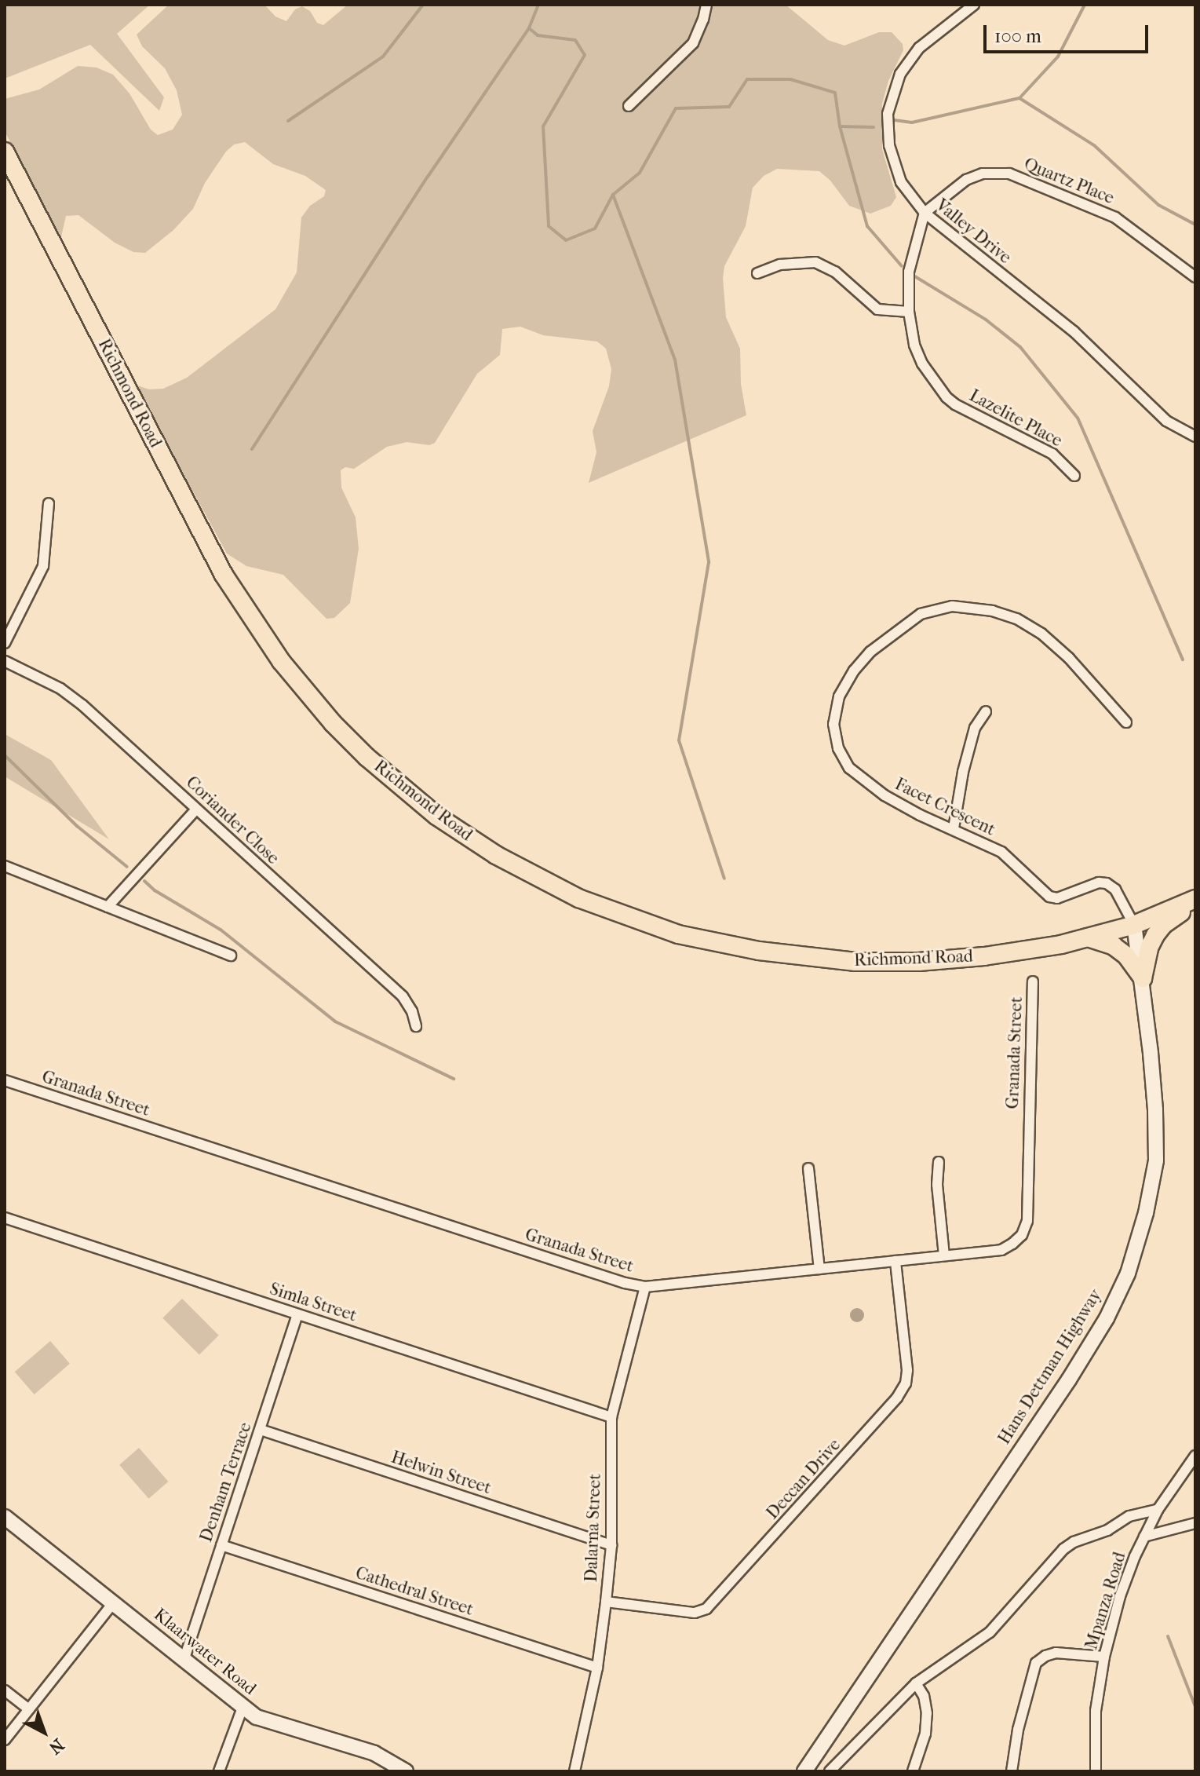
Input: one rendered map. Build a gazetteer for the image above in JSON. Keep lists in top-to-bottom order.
{
  "streets": {
    "highway": ["Richmond Road"],
    "street": [
      "Quartz Place",
      "Valley Drive",
      "Lazelite Place",
      "Facet Crescent",
      "Coriander Close",
      "Granada Street",
      "Simla Street",
      "Hans Dettman Highway",
      "Helwin Street",
      "Deccan Drive",
      "Denham Terrace",
      "Dalarna Street",
      "Cathedral Street",
      "Mpanza Road",
      "Klaarwater Road"
    ]
  },
  "crossings": [
    ["Quartz Place", "Valley Drive"],
    ["Quartz Place", "Lazelite Place"],
    ["Valley Drive", "Lazelite Place"],
    ["Richmond Road", "Facet Crescent"],
    ["Richmond Road", "Hans Dettman Highway"],
    ["Facet Crescent", "Hans Dettman Highway"],
    ["Granada Street", "Deccan Drive"],
    ["Granada Street", "Dalarna Street"],
    ["Simla Street", "Denham Terrace"],
    ["Simla Street", "Dalarna Street"],
    ["Helwin Street", "Denham Terrace"],
    ["Helwin Street", "Dalarna Street"],
    ["Deccan Drive", "Dalarna Street"],
    ["Denham Terrace", "Cathedral Street"],
    ["Denham Terrace", "Klaarwater Road"],
    ["Dalarna Street", "Cathedral Street"]
  ],
  "scale_bar": "100 m",
  "north": "bottom right"
}
